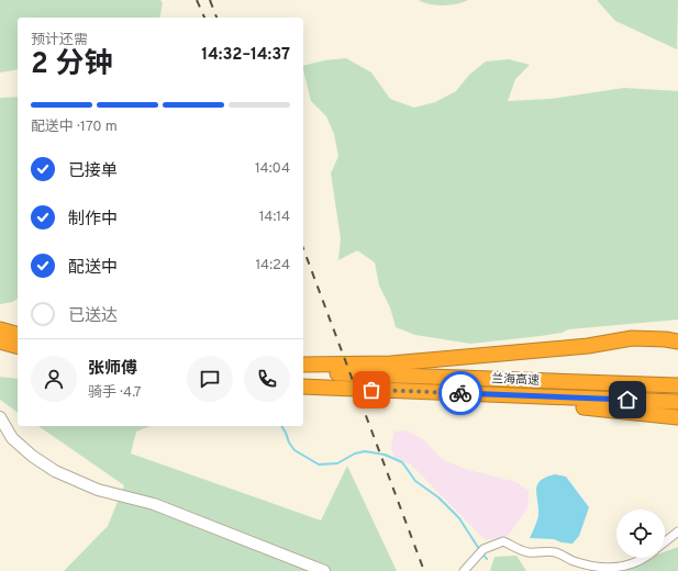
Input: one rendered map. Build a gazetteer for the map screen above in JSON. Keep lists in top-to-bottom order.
{
  "streets": {
    "highway": ["兰海高速"]
  },
  "page": {
    "heading": ["2 分钟", "预计还需", "14:32–14:37"],
    "panel": ["张师傅", "骑手 · 4.7"],
    "bar": "配送中 · 170 m",
    "list": [
      ["已接单", "14:04"],
      ["制作中", "14:14"],
      ["配送中", "14:24"],
      "已送达"
    ]
  }
}
